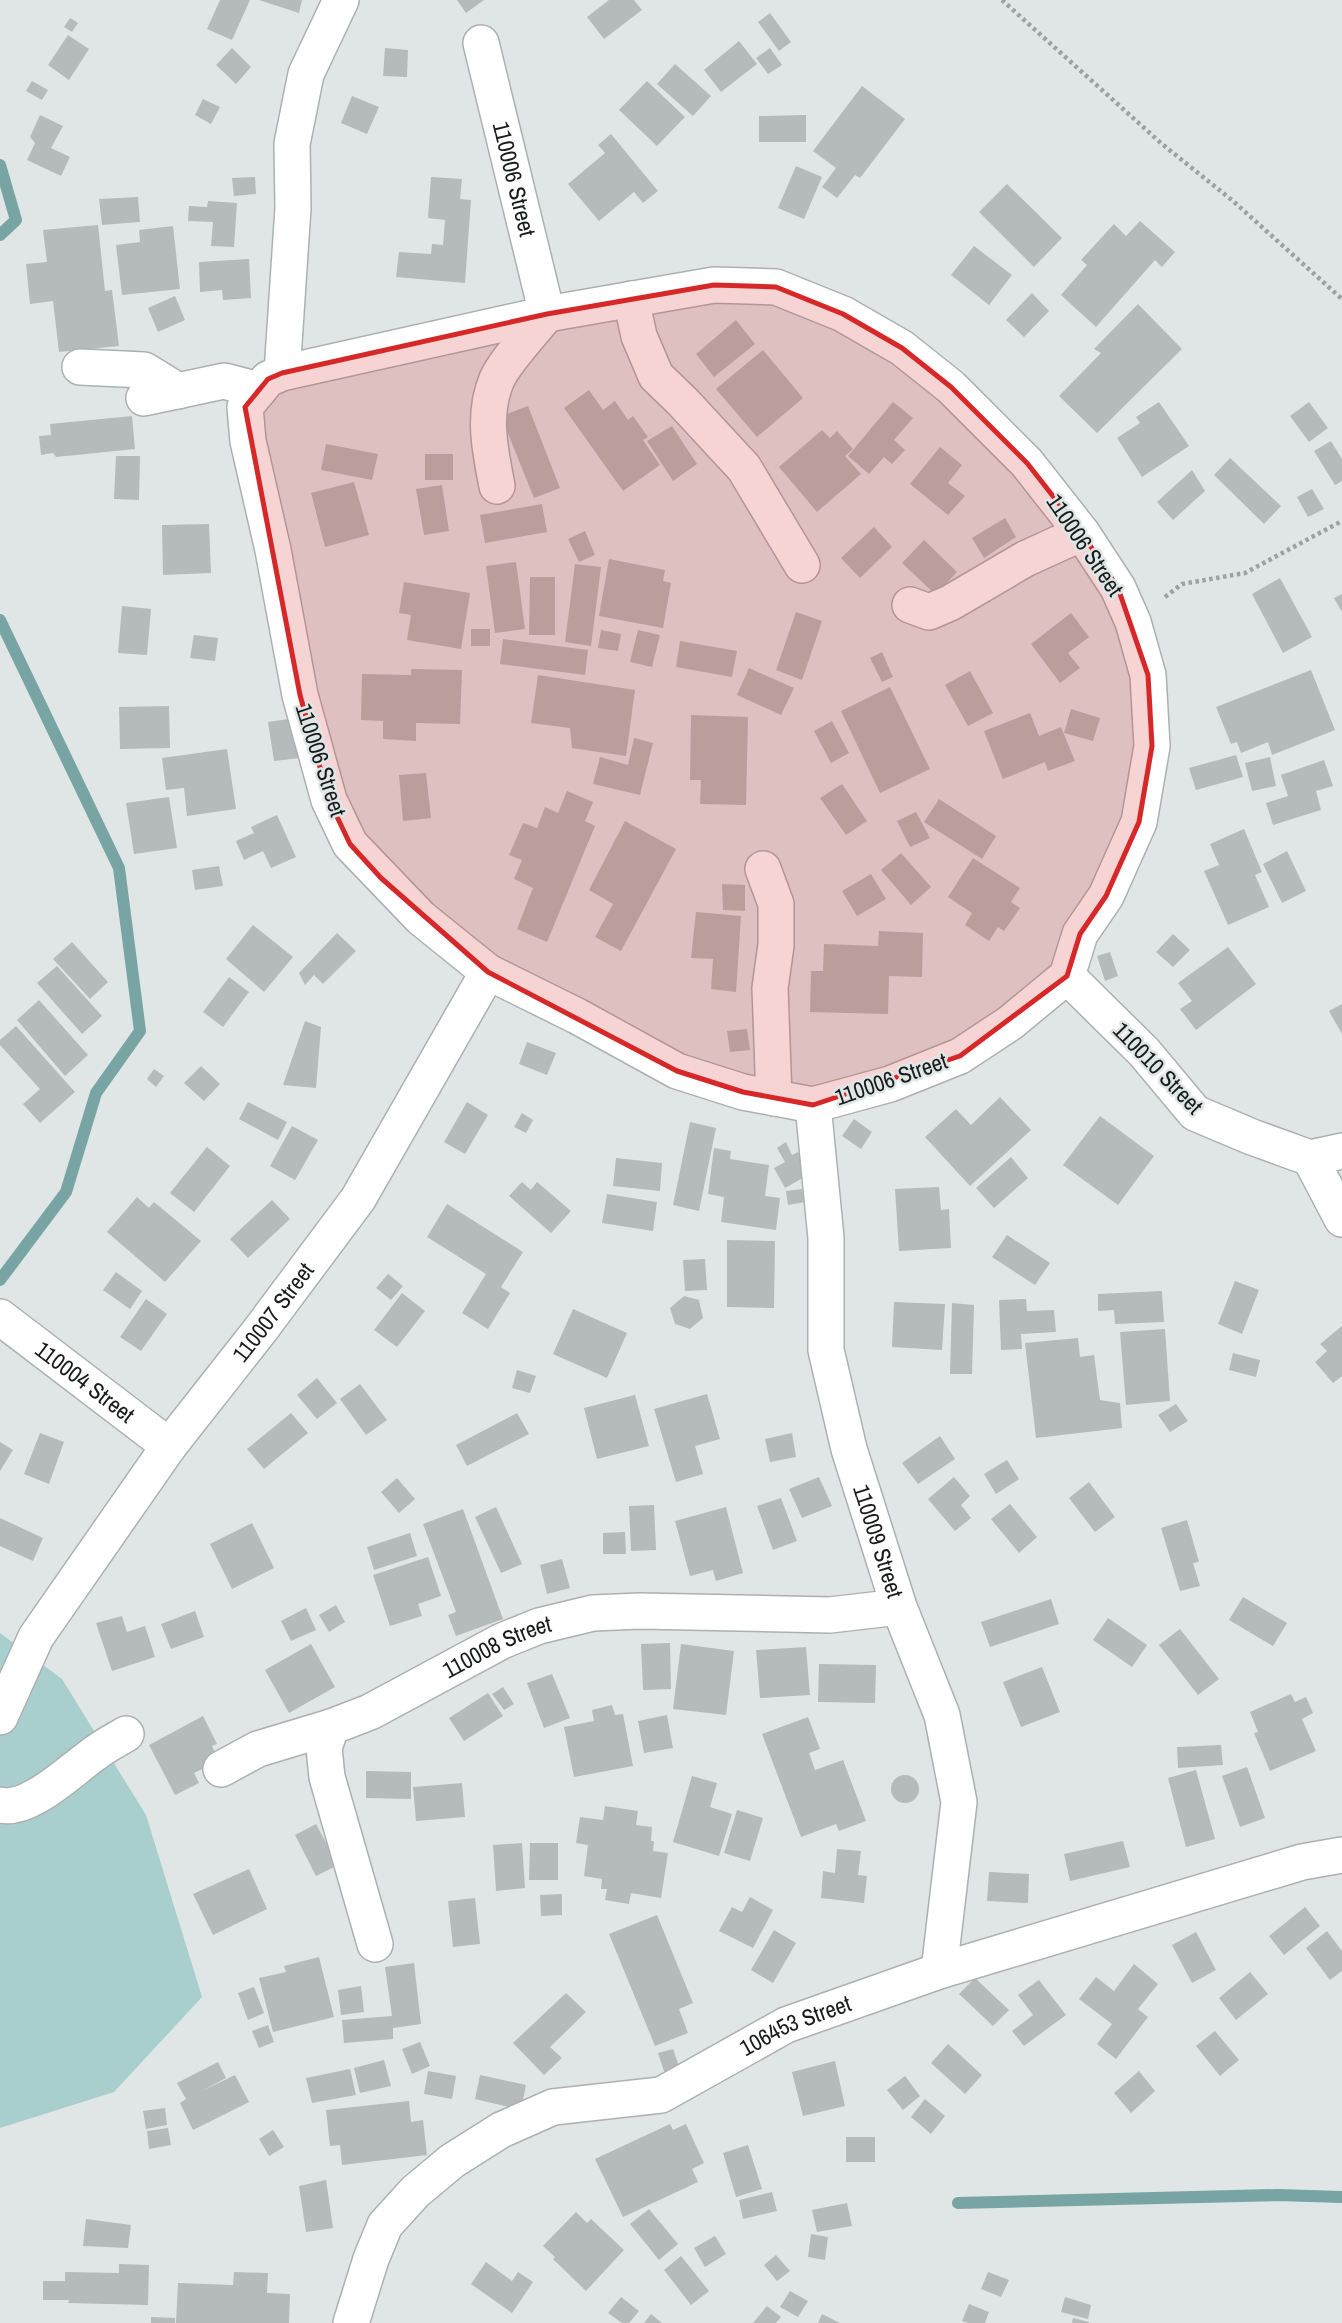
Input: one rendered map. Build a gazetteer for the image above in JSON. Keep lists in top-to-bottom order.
{
  "streets": {
    "street": [
      "110006 Street",
      "110010 Street",
      "110007 Street",
      "110004 Street",
      "110009 Street",
      "110008 Street",
      "106453 Street"
    ]
  },
  "crossings": [
    ["110006 Street", "110010 Street"],
    ["110006 Street", "110007 Street"],
    ["110006 Street", "110009 Street"],
    ["110007 Street", "110004 Street"],
    ["110009 Street", "110008 Street"],
    ["110009 Street", "106453 Street"]
  ]
}
